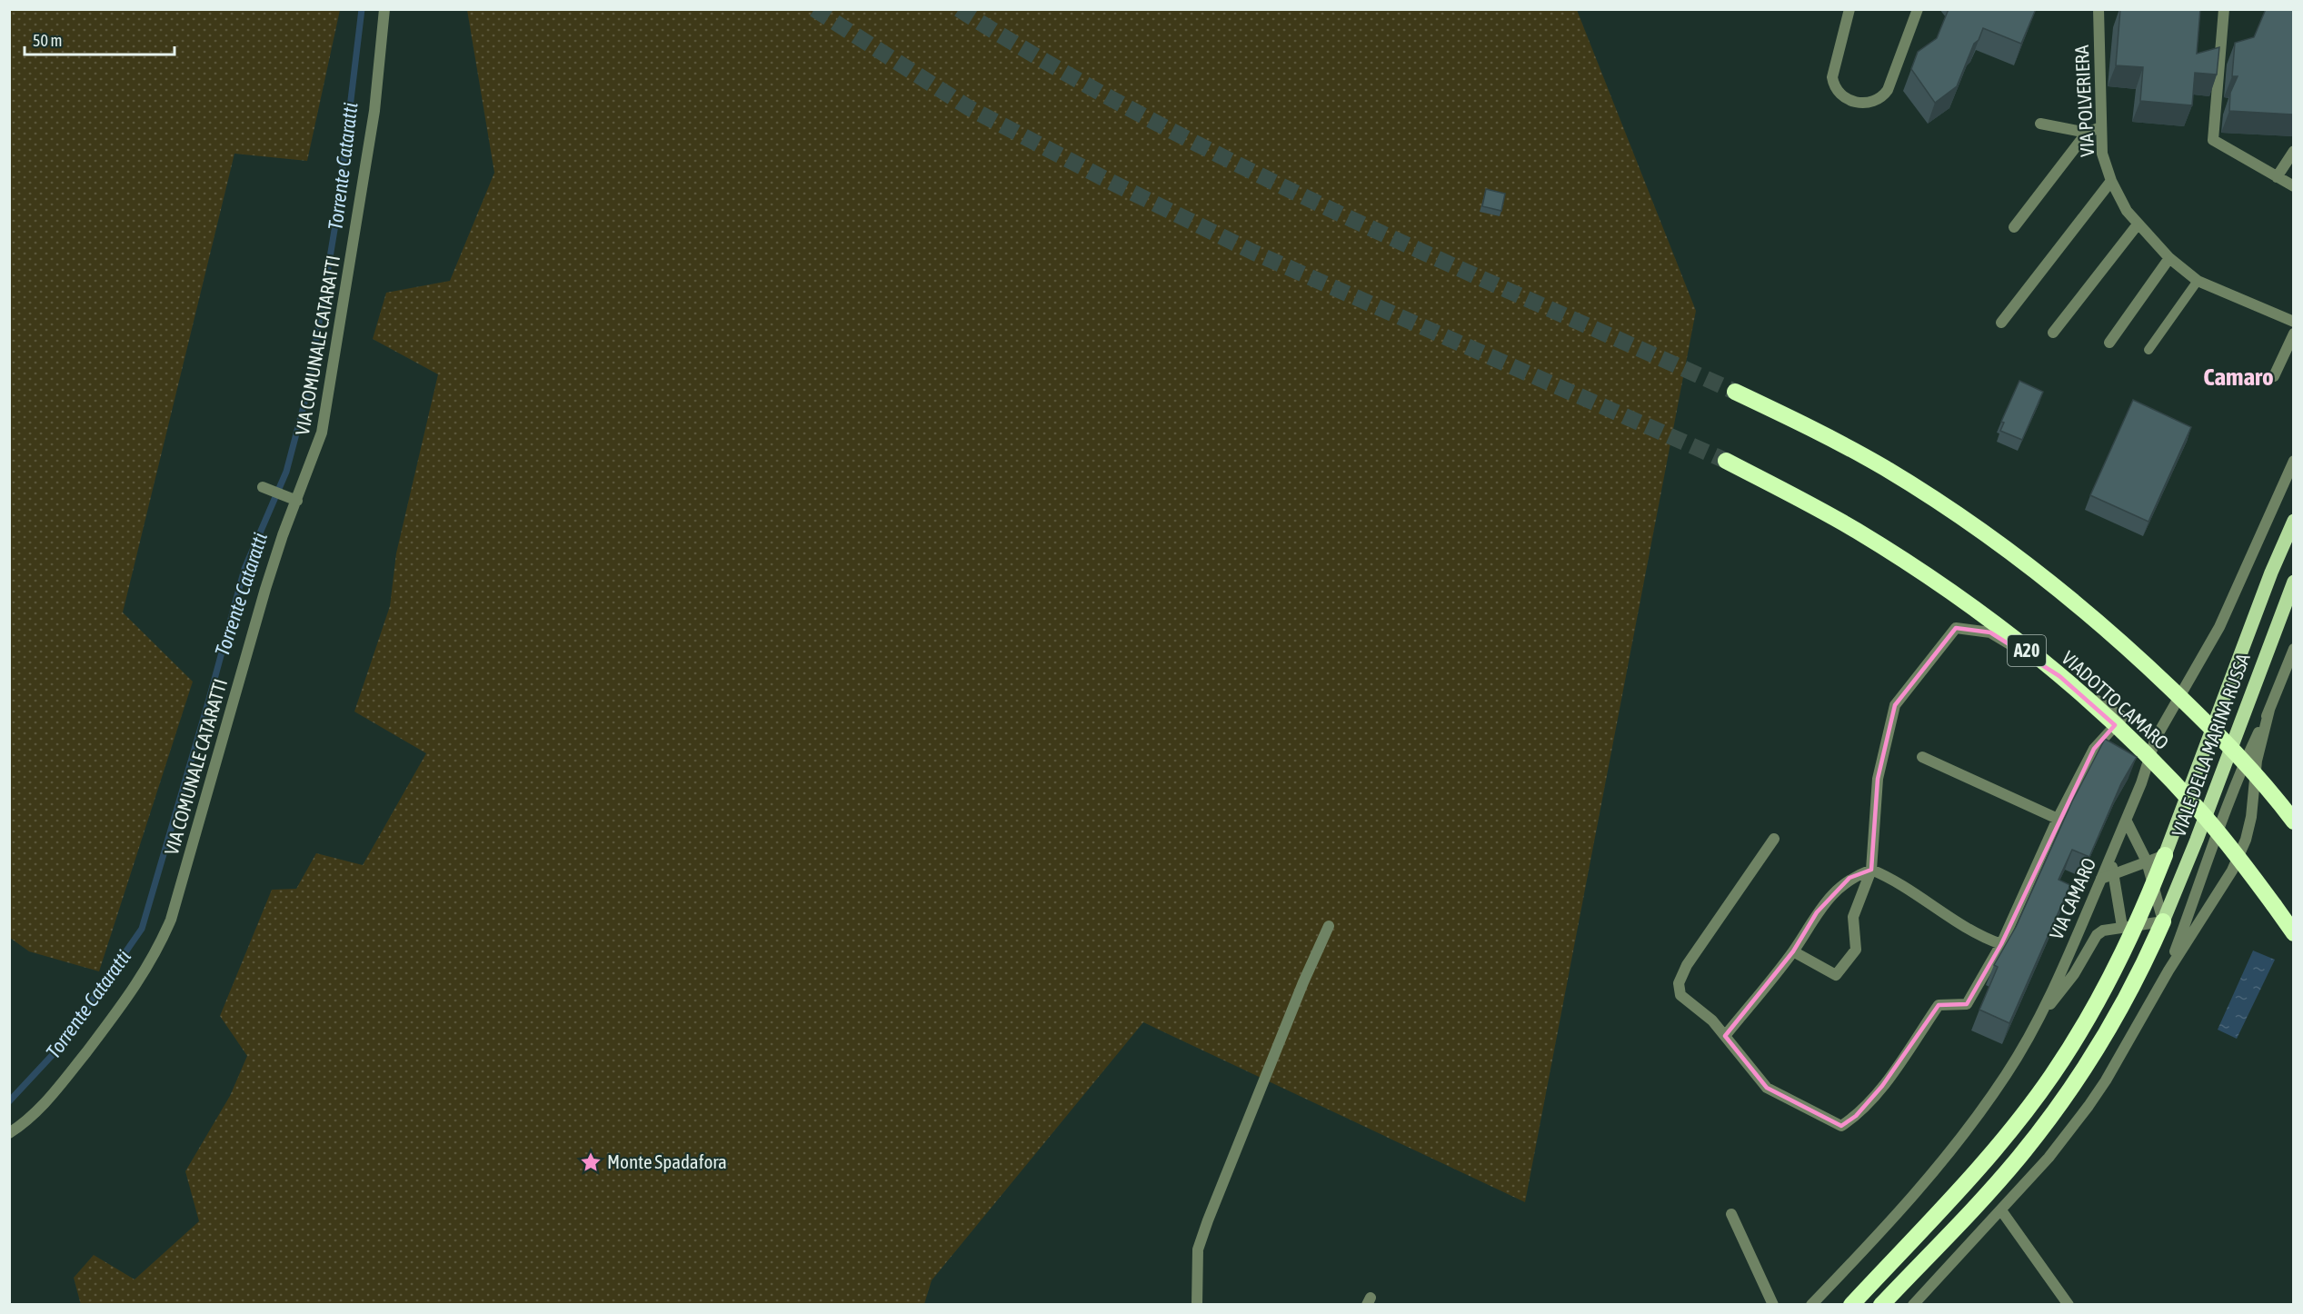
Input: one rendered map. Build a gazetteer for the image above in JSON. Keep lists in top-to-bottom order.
{
  "streets": {
    "highway": ["A20", "VIADOTTO CAMARO"],
    "main road": ["VIALE DELLA MARINA RUSSA"],
    "street": ["VIA POLVERIERA", "VIA COMUNALE CATARATTI", "VIA CAMARO"]
  },
  "districts": ["Camaro"],
  "water": ["Torrente Cataratti"],
  "places": {
    "place": ["Monte Spadafora"]
  },
  "scale_bar": "50 m"
}
